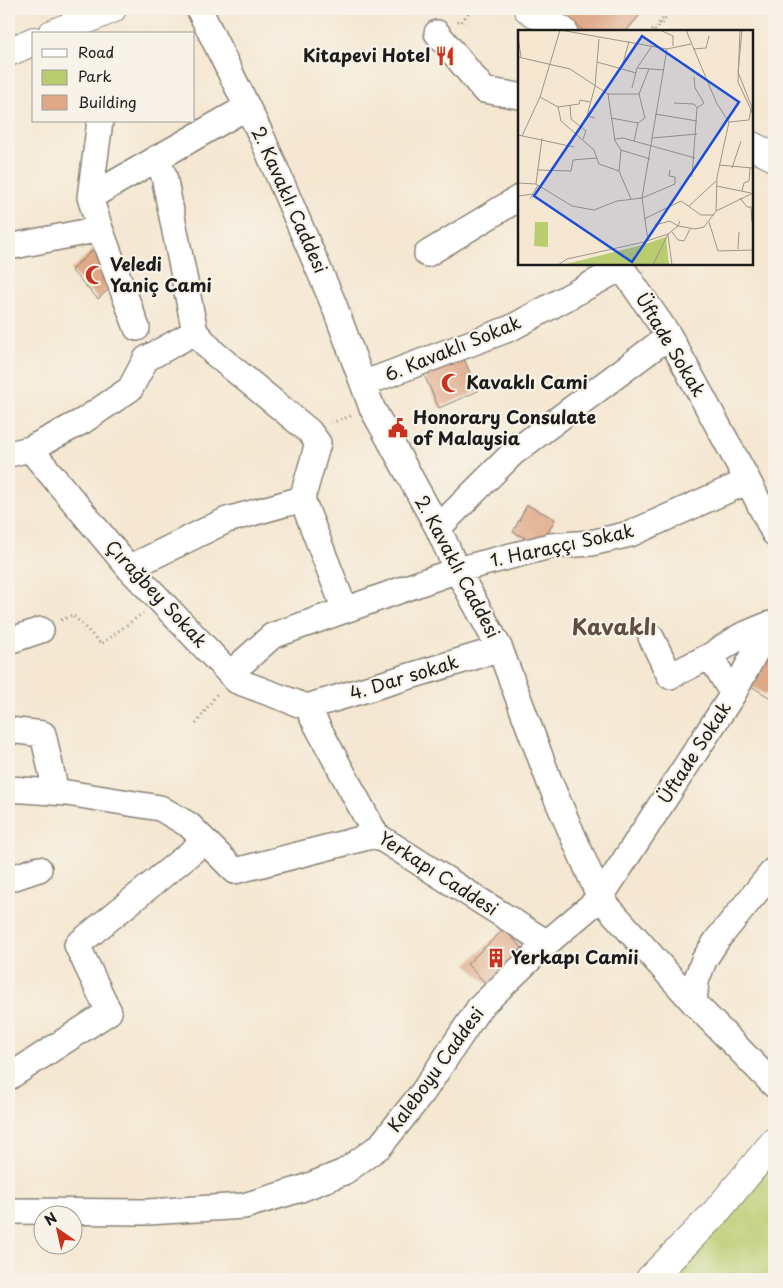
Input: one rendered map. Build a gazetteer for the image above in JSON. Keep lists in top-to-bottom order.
{
  "streets": {
    "street": [
      "2. Kavaklı Caddesi",
      "Üftade Sokak",
      "6. Kavaklı Sokak",
      "1. Haraççı Sokak",
      "Çırağbey Sokak",
      "4. Dar sokak",
      "Yerkapı Caddesi",
      "Kaleboyu Caddesi"
    ]
  },
  "crossings": [
    ["2. Kavaklı Caddesi", "Üftade Sokak"],
    ["2. Kavaklı Caddesi", "6. Kavaklı Sokak"],
    ["2. Kavaklı Caddesi", "1. Haraççı Sokak"],
    ["2. Kavaklı Caddesi", "4. Dar sokak"],
    ["2. Kavaklı Caddesi", "Kaleboyu Caddesi"],
    ["Üftade Sokak", "6. Kavaklı Sokak"],
    ["Üftade Sokak", "1. Haraççı Sokak"],
    ["Üftade Sokak", "Kaleboyu Caddesi"],
    ["1. Haraççı Sokak", "Çırağbey Sokak"],
    ["Çırağbey Sokak", "4. Dar sokak"],
    ["Çırağbey Sokak", "Yerkapı Caddesi"],
    ["4. Dar sokak", "Yerkapı Caddesi"],
    ["Yerkapı Caddesi", "Kaleboyu Caddesi"]
  ],
  "districts": ["Kavaklı"],
  "places": {
    "restaurant": ["Kitapevi Hotel"],
    "mosque": ["Veledi Yaniç Cami", "Kavaklı Cami"],
    "public building": ["Honorary Consulate of Malaysia"],
    "building": ["Yerkapı Camii"]
  },
  "legend": ["Road", "Park", "Building"],
  "north": "top left"
}
